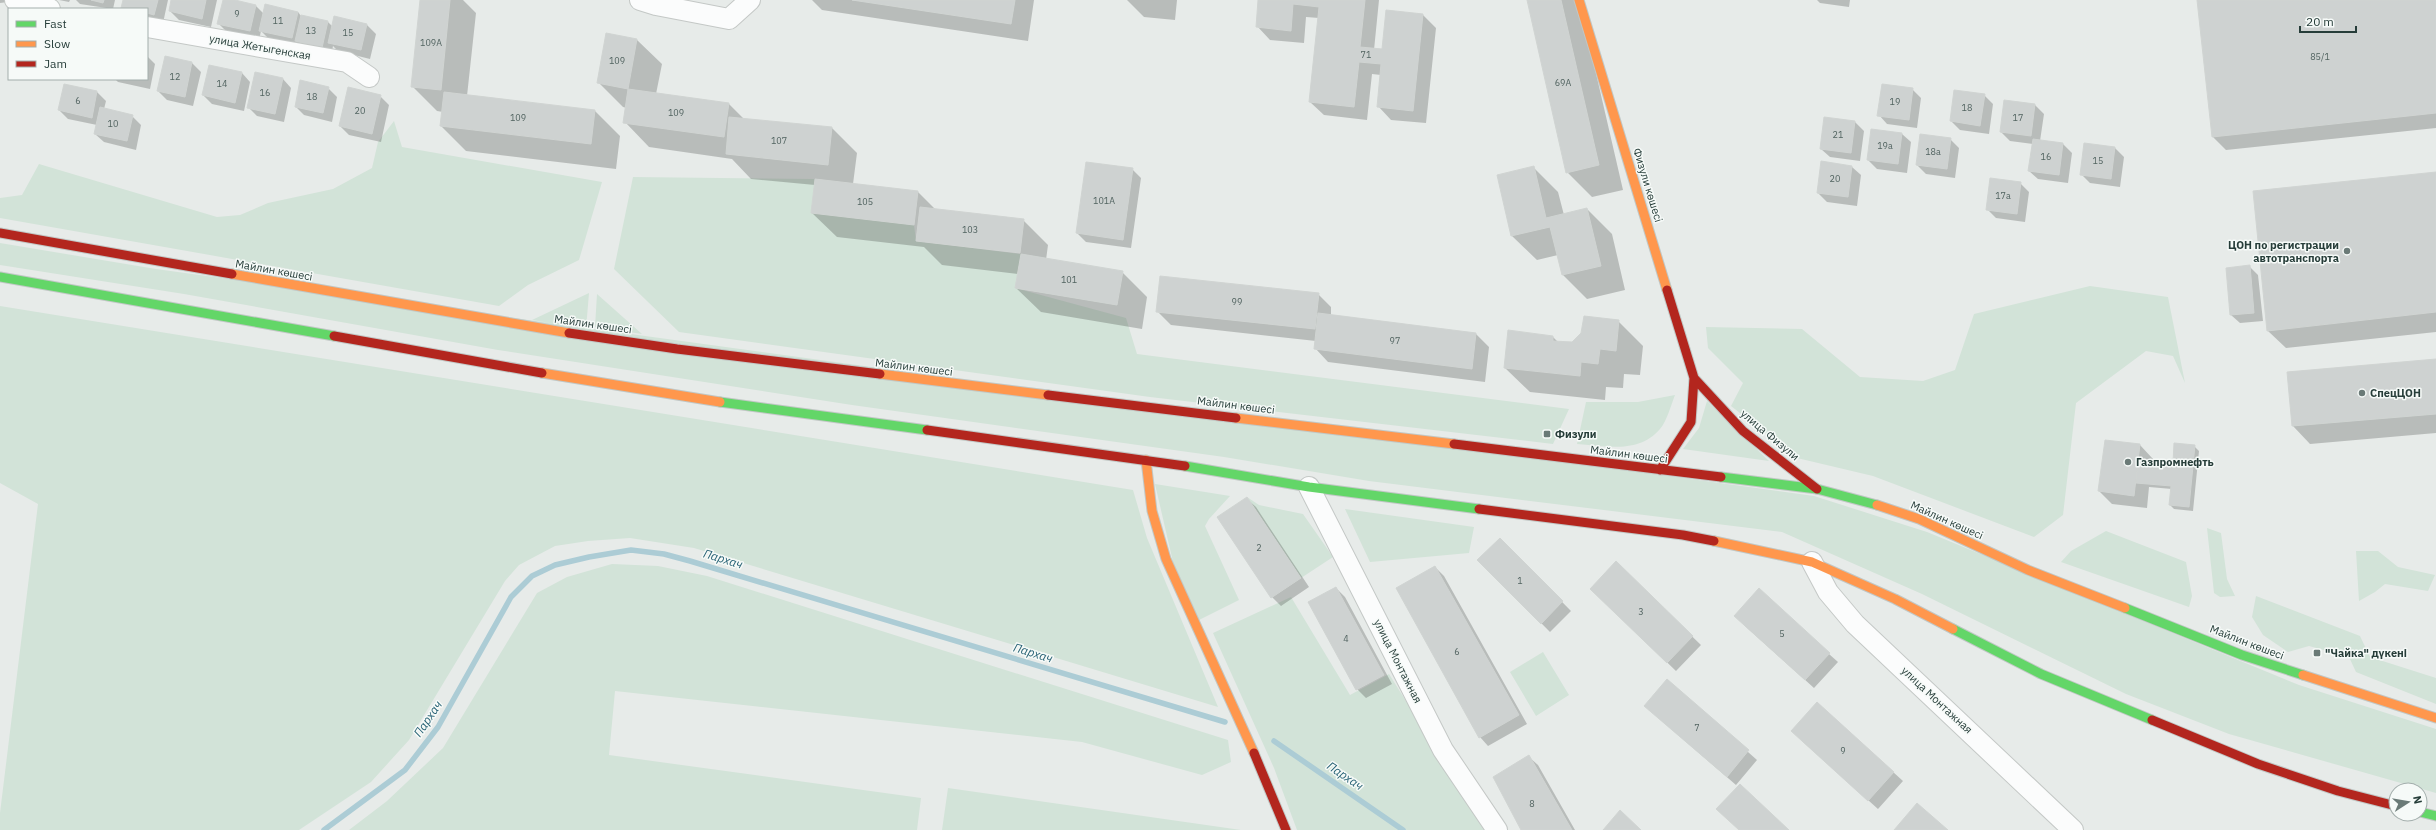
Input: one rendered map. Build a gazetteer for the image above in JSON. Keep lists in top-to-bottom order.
{
  "streets": {
    "main road": ["Физули көшесі", "Майлин көшесі", "улица Физули"],
    "street": ["улица Жетыгенская", "улица Монтажная"]
  },
  "crossings": [
    ["Физули көшесі", "улица Физули"],
    ["Майлин көшесі", "улица Физули"]
  ],
  "water": ["Пархач"],
  "places": {
    "other": ["ЦОН по регистрации автотранспорта", "СпецЦОН", "Газпромнефть"],
    "transit": ["Физули", "\"Чайка\" дүкені"]
  },
  "house_numbers": [
    "9",
    "11",
    "13",
    "15",
    "109А",
    "71",
    "85/1",
    "109",
    "12",
    "69А",
    "14",
    "16",
    "18",
    "6",
    "19",
    "18",
    "20",
    "109",
    "109",
    "17",
    "10",
    "21",
    "107",
    "19а",
    "18а",
    "16",
    "15",
    "20",
    "17а",
    "101А",
    "105",
    "103",
    "101",
    "99",
    "97",
    "2",
    "1",
    "3",
    "5",
    "4",
    "6",
    "7",
    "9",
    "8"
  ],
  "legend": ["Fast", "Slow", "Jam"],
  "scale_bar": "20 m",
  "north": "right"
}
